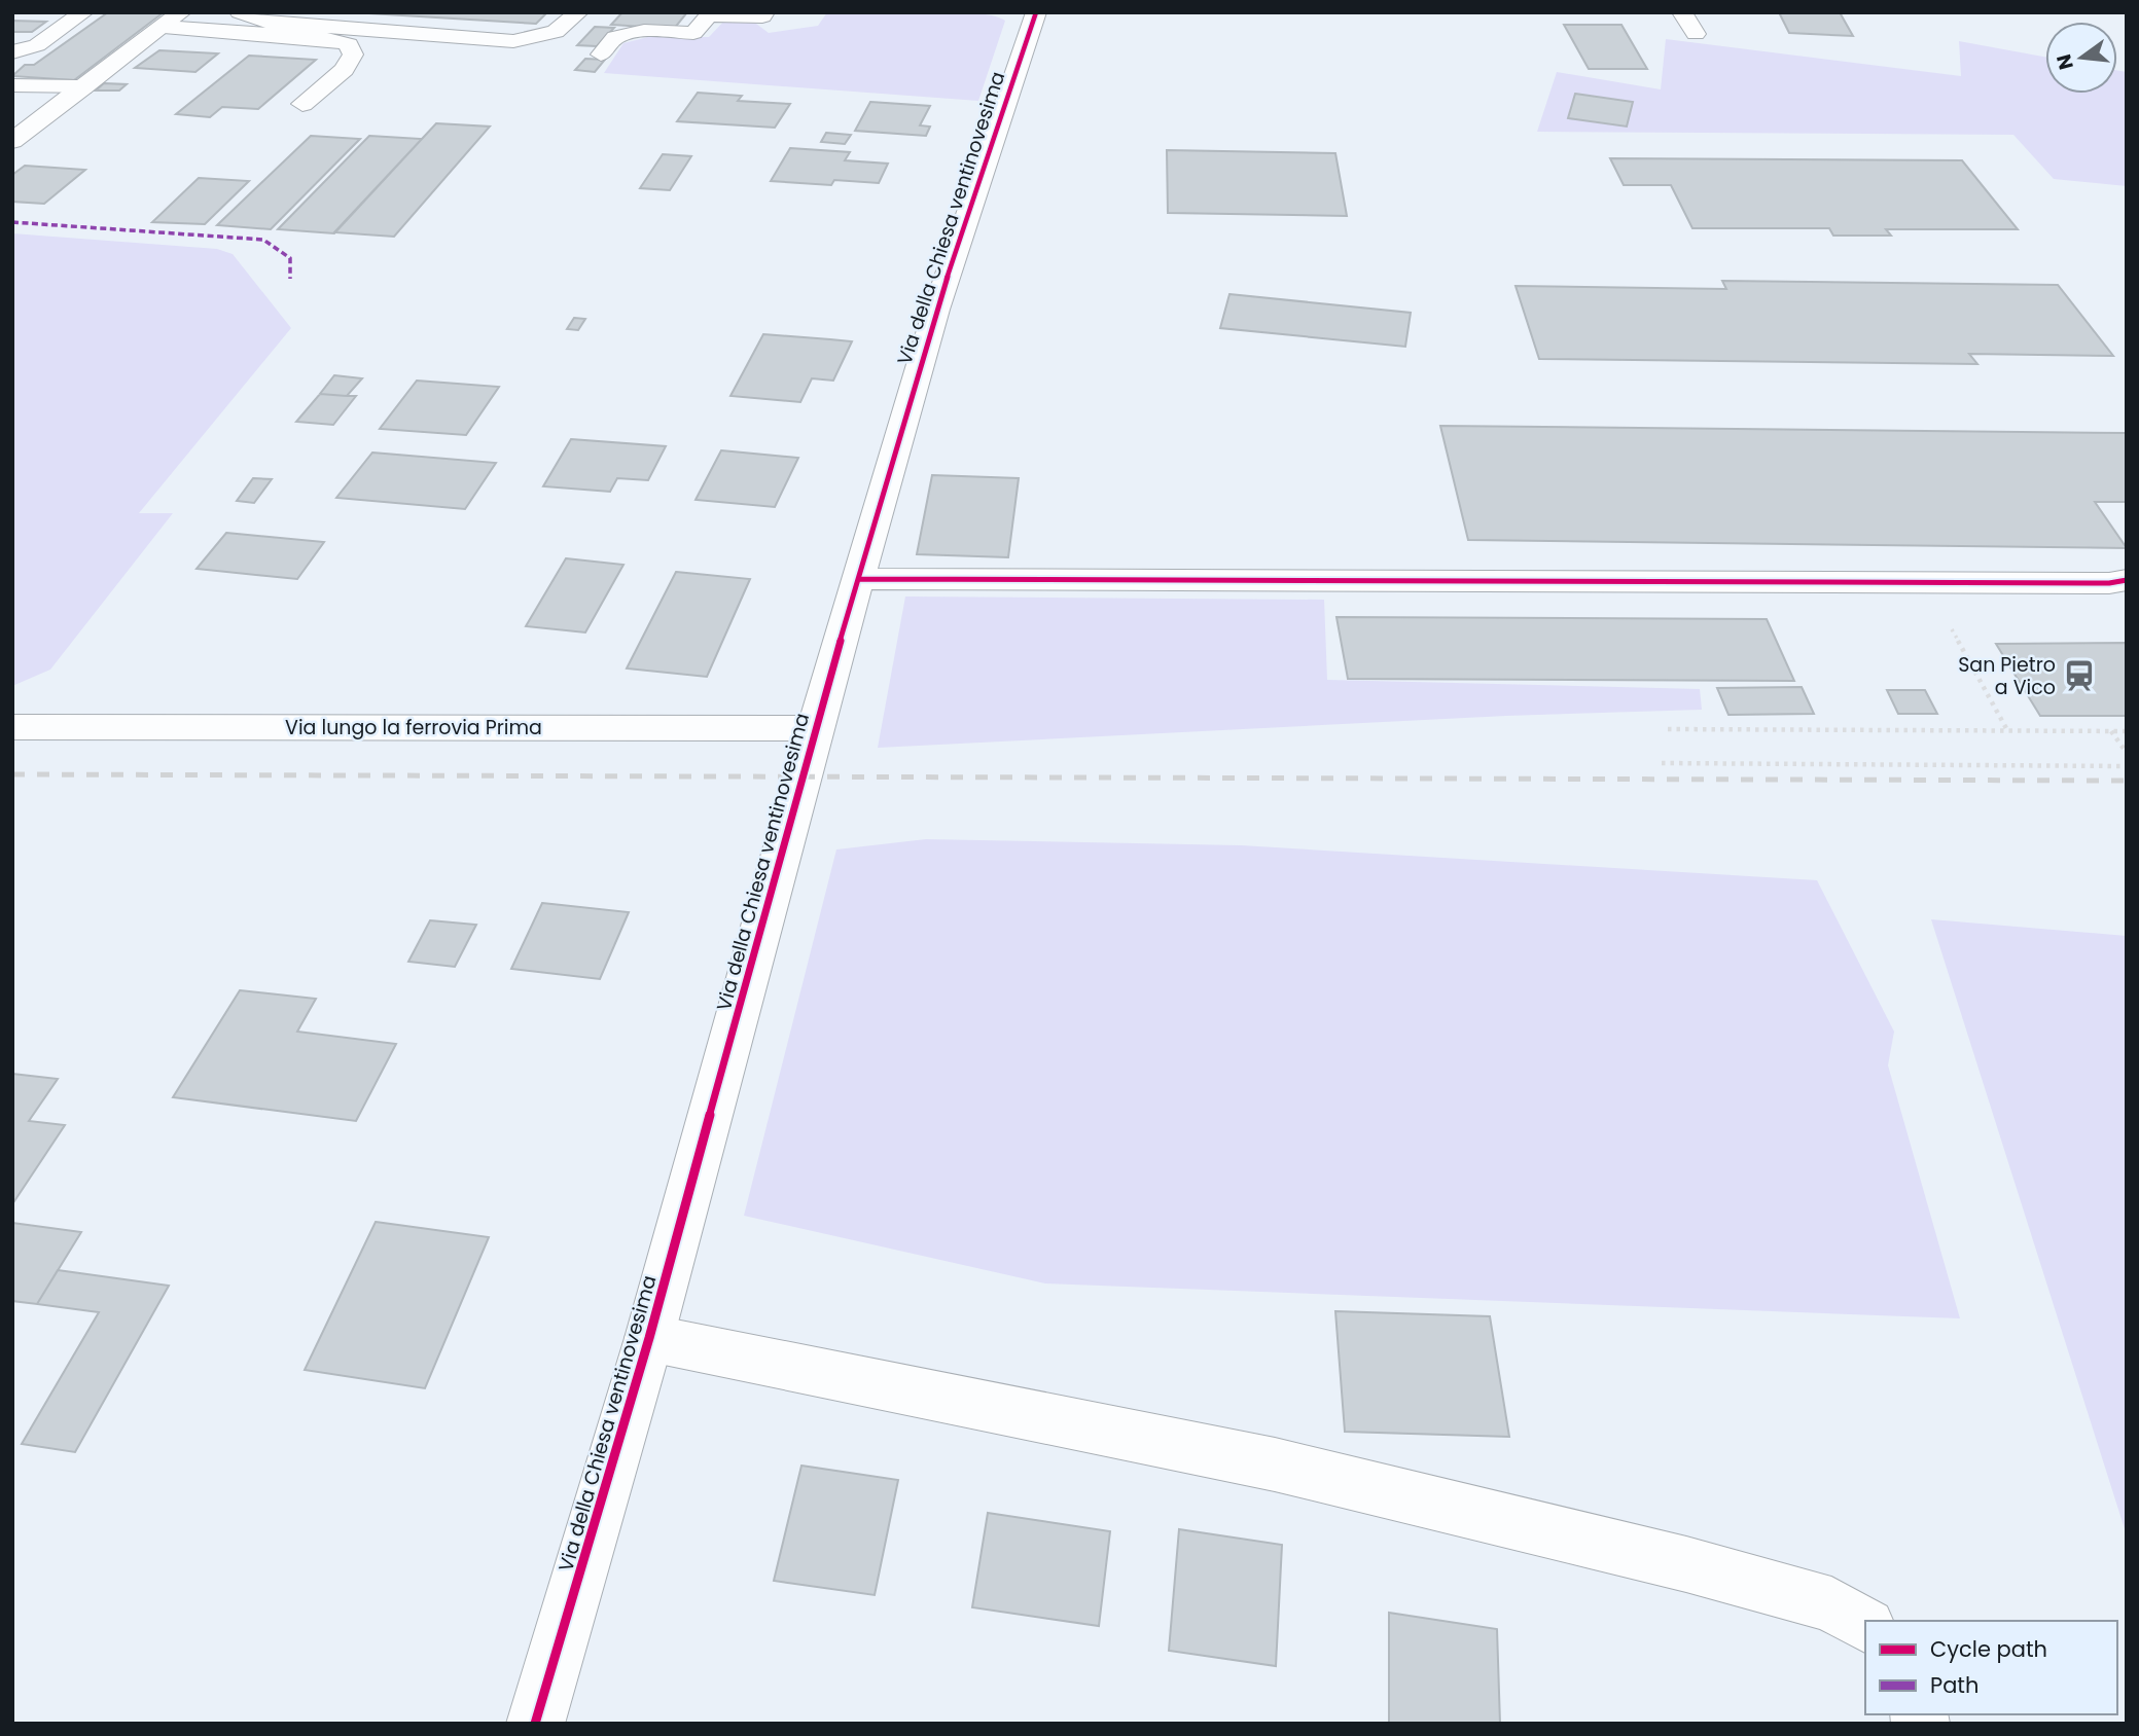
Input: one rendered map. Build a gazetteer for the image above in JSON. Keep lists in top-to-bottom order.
{
  "streets": {
    "street": ["Via della Chiesa ventinovesima", "Via lungo la ferrovia Prima"]
  },
  "crossings": [
    ["Via della Chiesa ventinovesima", "Via lungo la ferrovia Prima"]
  ],
  "places": {
    "station": ["San Pietro a Vico"]
  },
  "legend": ["Cycle path", "Path"],
  "north": "left"
}
